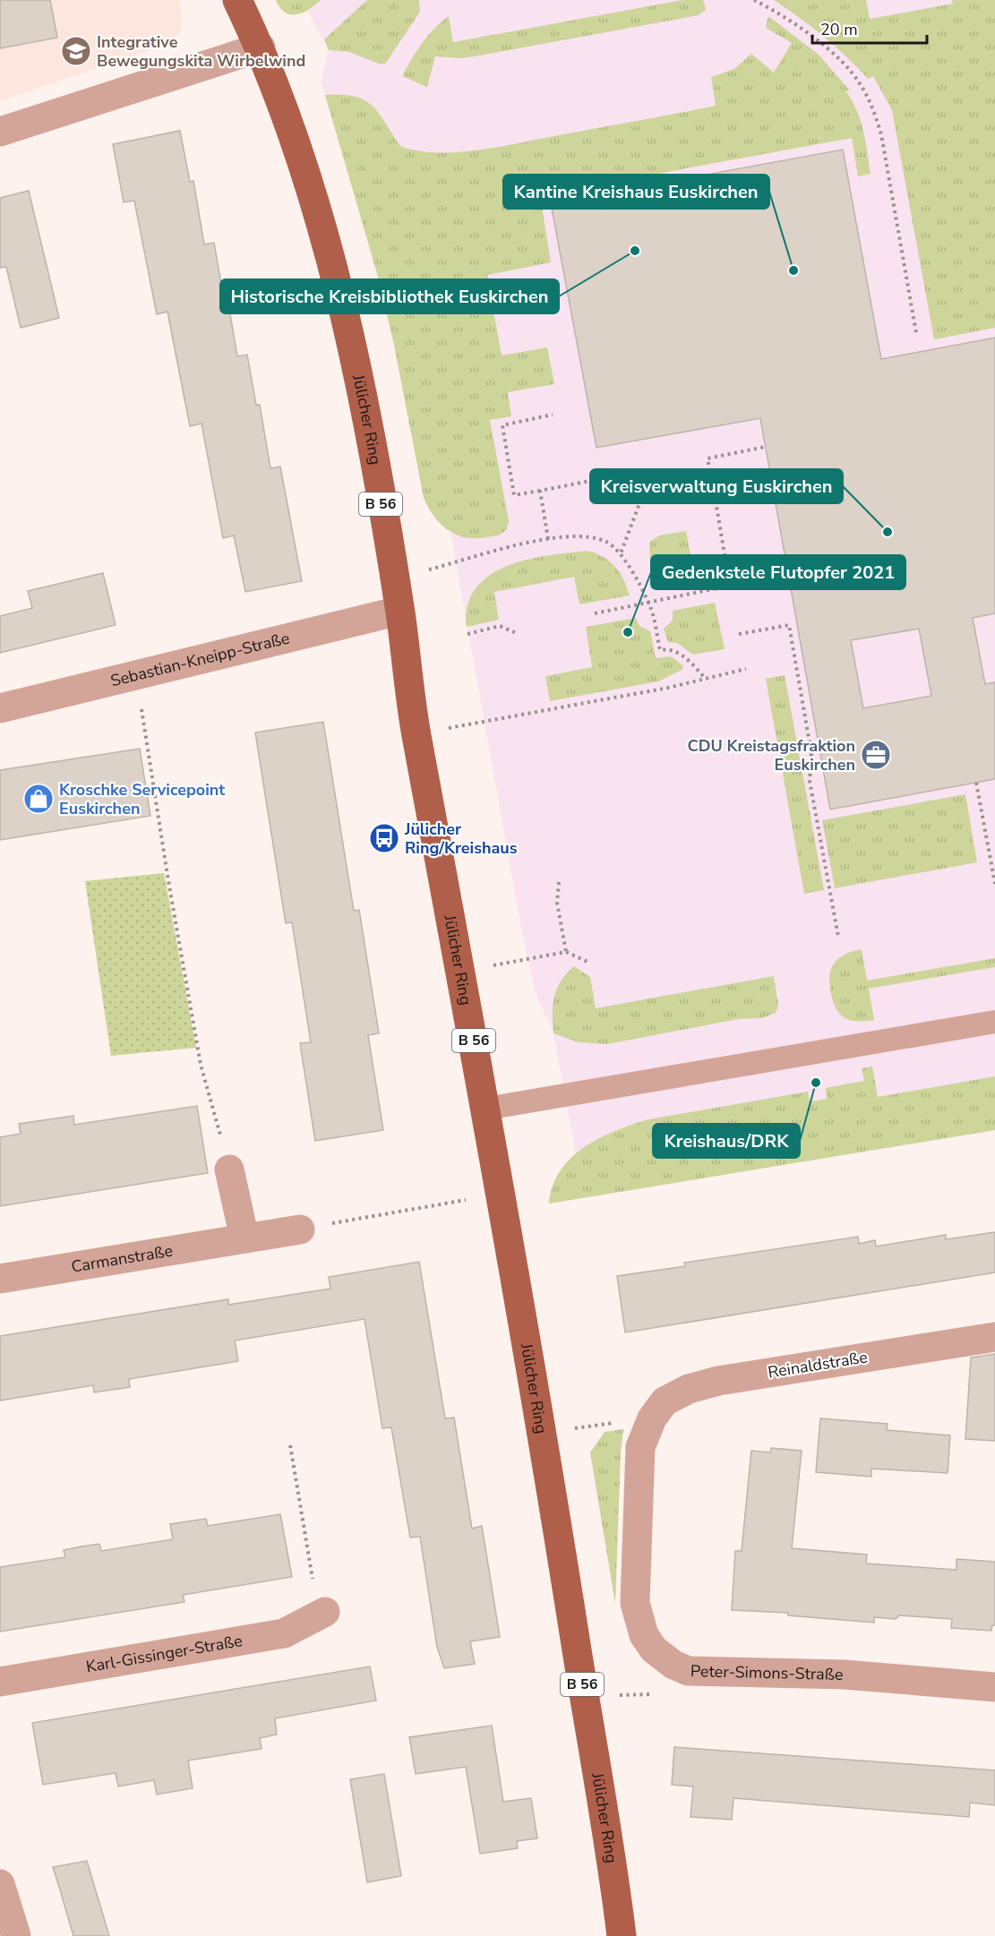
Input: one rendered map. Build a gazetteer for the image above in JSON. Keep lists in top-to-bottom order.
{
  "streets": {
    "main road": ["Jülicher Ring", "B 56"],
    "street": [
      "Sebastian-Kneipp-Straße",
      "Carmanstraße",
      "Reinaldstraße",
      "Karl-Gissinger-Straße",
      "Peter-Simons-Straße"
    ]
  },
  "crossings": [
    ["Jülicher Ring", "Sebastian-Kneipp-Straße"],
    ["Reinaldstraße", "Peter-Simons-Straße"]
  ],
  "places": {
    "school or university": ["Integrative Bewegungskita Wirbelwind"],
    "other": [
      "Historische Kreisbibliothek Euskirchen",
      "Kantine Kreishaus Euskirchen",
      "Kreisverwaltung Euskirchen",
      "Gedenkstele Flutopfer 2021",
      "Kreishaus/DRK"
    ],
    "office": ["CDU Kreistagsfraktion Euskirchen"],
    "shop": ["Kroschke Servicepoint Euskirchen"],
    "bus stop": ["Jülicher Ring/Kreishaus"]
  },
  "scale_bar": "20 m"
}
